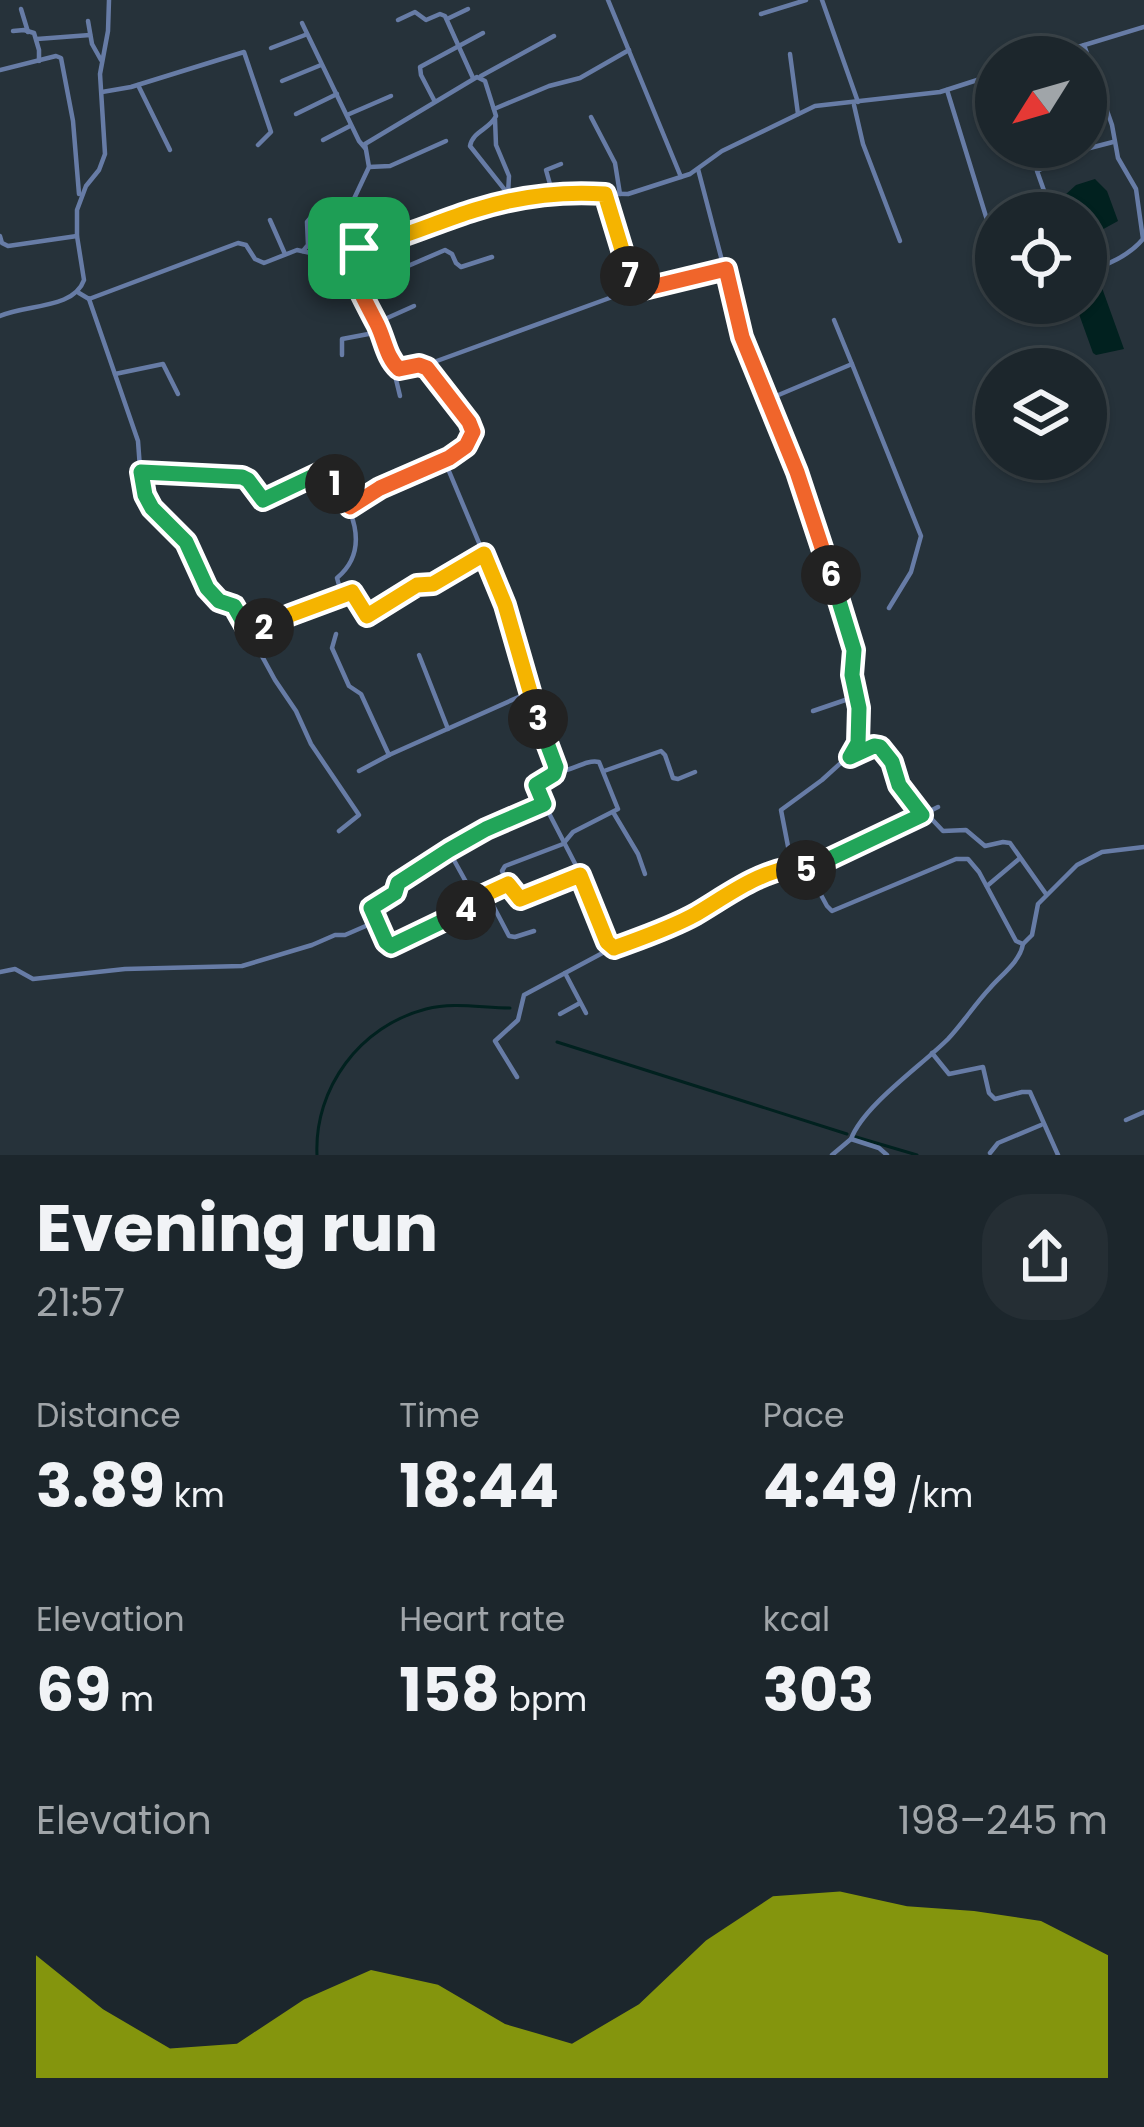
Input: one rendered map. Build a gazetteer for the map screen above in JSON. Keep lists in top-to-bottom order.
{
  "north": "bottom left",
  "page": {
    "pins": [
      "7",
      "1",
      "6",
      "2",
      "3",
      "5",
      "4"
    ],
    "heading": ["Evening run", "21:57"],
    "stats": [
      ["Distance", "3.89 km"],
      ["Time", "18:44"],
      ["Pace", "4:49 /km"],
      ["Elevation", "69 m"],
      ["Heart rate", "158 bpm"],
      ["kcal", "303"]
    ],
    "chart": ["Elevation", "198–245 m"]
  }
}
